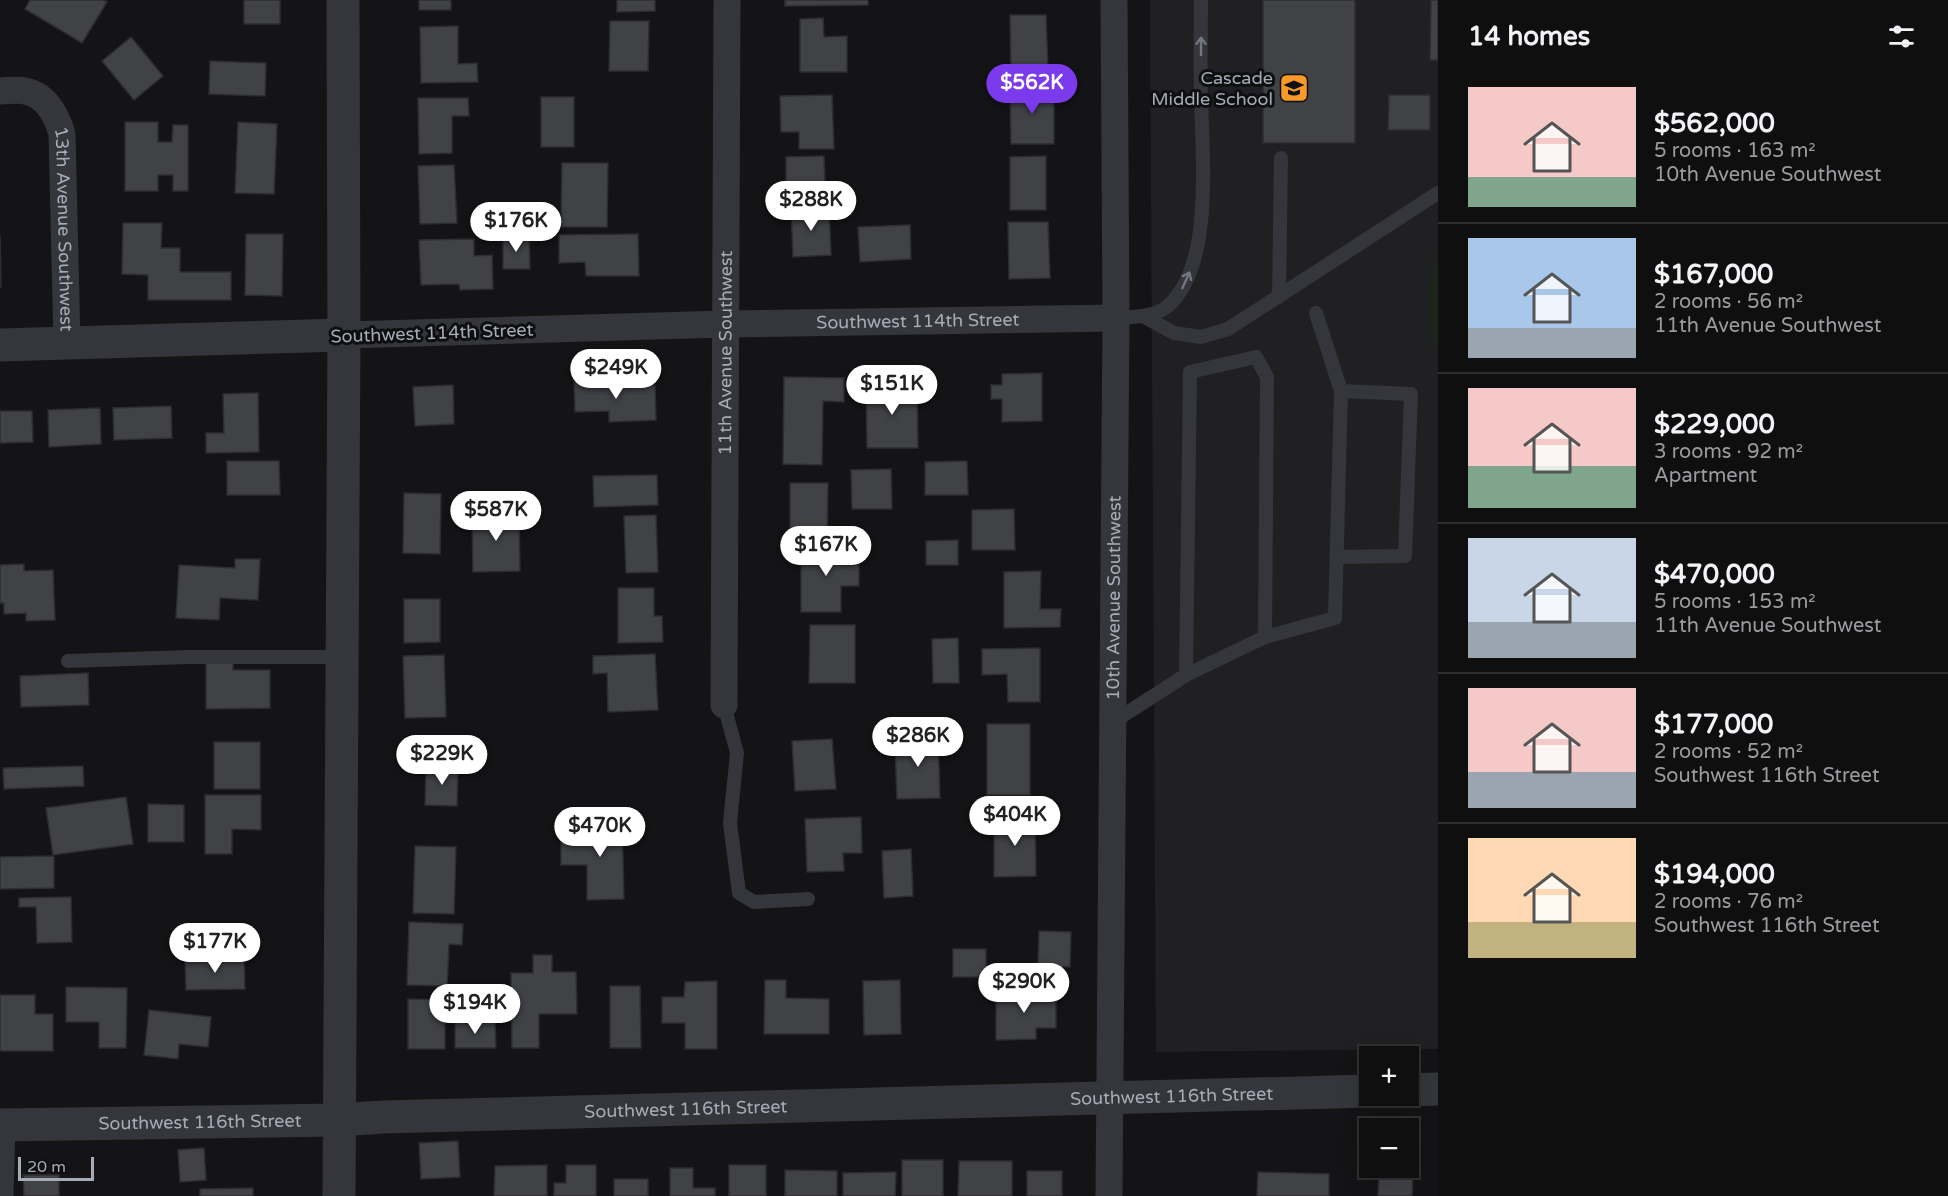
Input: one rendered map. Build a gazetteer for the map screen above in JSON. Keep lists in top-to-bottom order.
{
  "streets": {
    "street": [
      "13th Avenue Southwest",
      "Southwest 114th Street",
      "11th Avenue Southwest",
      "10th Avenue Southwest",
      "Southwest 116th Street"
    ]
  },
  "crossings": [
    ["13th Avenue Southwest", "Southwest 114th Street"],
    ["Southwest 114th Street", "11th Avenue Southwest"],
    ["Southwest 114th Street", "10th Avenue Southwest"],
    ["10th Avenue Southwest", "Southwest 116th Street"]
  ],
  "places": {
    "school or university": ["Cascade Middle School"]
  },
  "scale_bar": "20 m",
  "page": {
    "heading": "14 homes",
    "price": [
      "$562K",
      "$288K",
      "$176K",
      "$249K",
      "$151K",
      "$587K",
      "$167K",
      "$286K",
      "$229K",
      "$404K",
      "$470K",
      "$177K",
      "$290K",
      "$194K"
    ],
    "list": [
      {
        "name": "$562,000",
        "note": "5 rooms · 163 m² · 10th Avenue Southwest"
      },
      {
        "name": "$167,000",
        "note": "2 rooms · 56 m² · 11th Avenue Southwest"
      },
      {
        "name": "$229,000",
        "note": "3 rooms · 92 m² · Apartment"
      },
      {
        "name": "$470,000",
        "note": "5 rooms · 153 m² · 11th Avenue Southwest"
      },
      {
        "name": "$177,000",
        "note": "2 rooms · 52 m² · Southwest 116th Street"
      },
      {
        "name": "$194,000",
        "note": "2 rooms · 76 m² · Southwest 116th Street"
      }
    ],
    "map_buttons": ["+", "−"],
    "scale": "20 m"
  }
}
